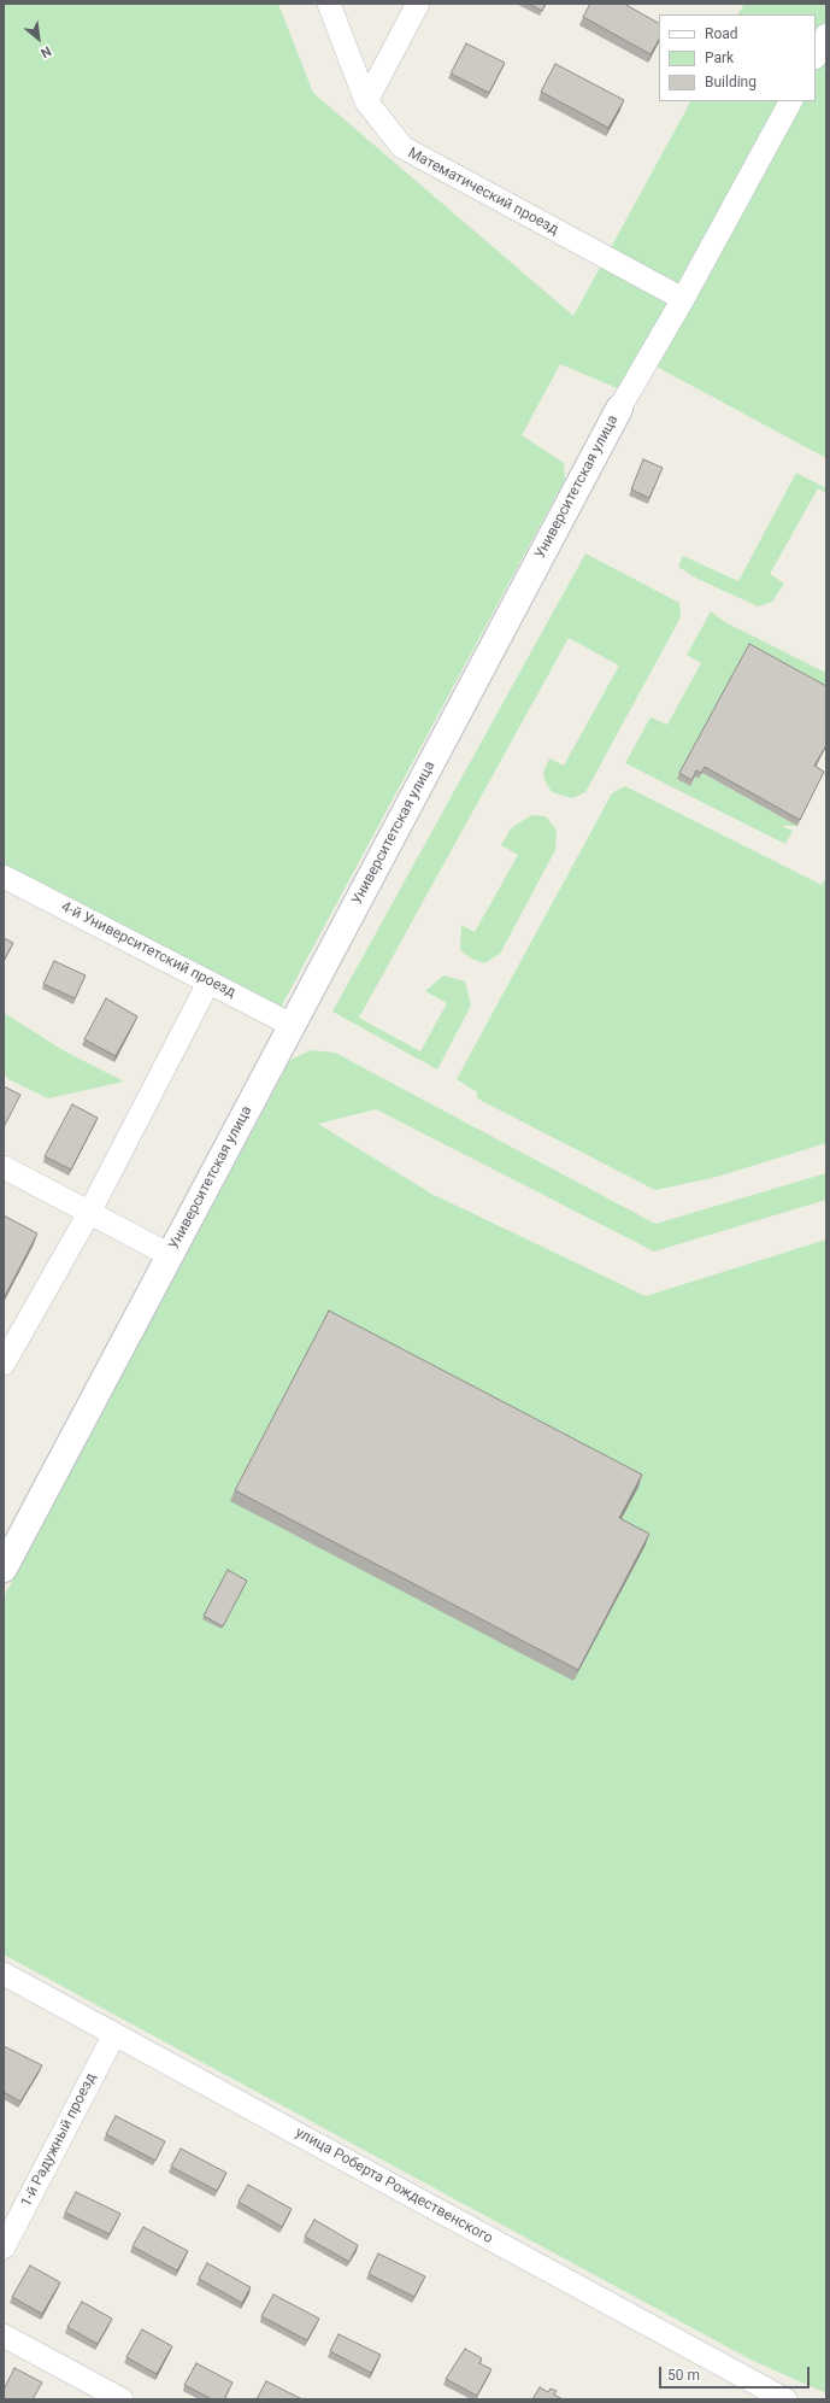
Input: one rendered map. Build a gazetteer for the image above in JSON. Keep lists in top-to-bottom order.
{
  "streets": {
    "street": [
      "Математический проезд",
      "Университетская улица",
      "4-й Университетский проезд",
      "1-й Радужный проезд",
      "улица Роберта Рождественского"
    ]
  },
  "crossings": [
    ["Математический проезд", "Университетская улица"],
    ["Университетская улица", "4-й Университетский проезд"],
    ["1-й Радужный проезд", "улица Роберта Рождественского"]
  ],
  "legend": ["Road", "Park", "Building"],
  "scale_bar": "50 m",
  "north": "bottom right"
}
